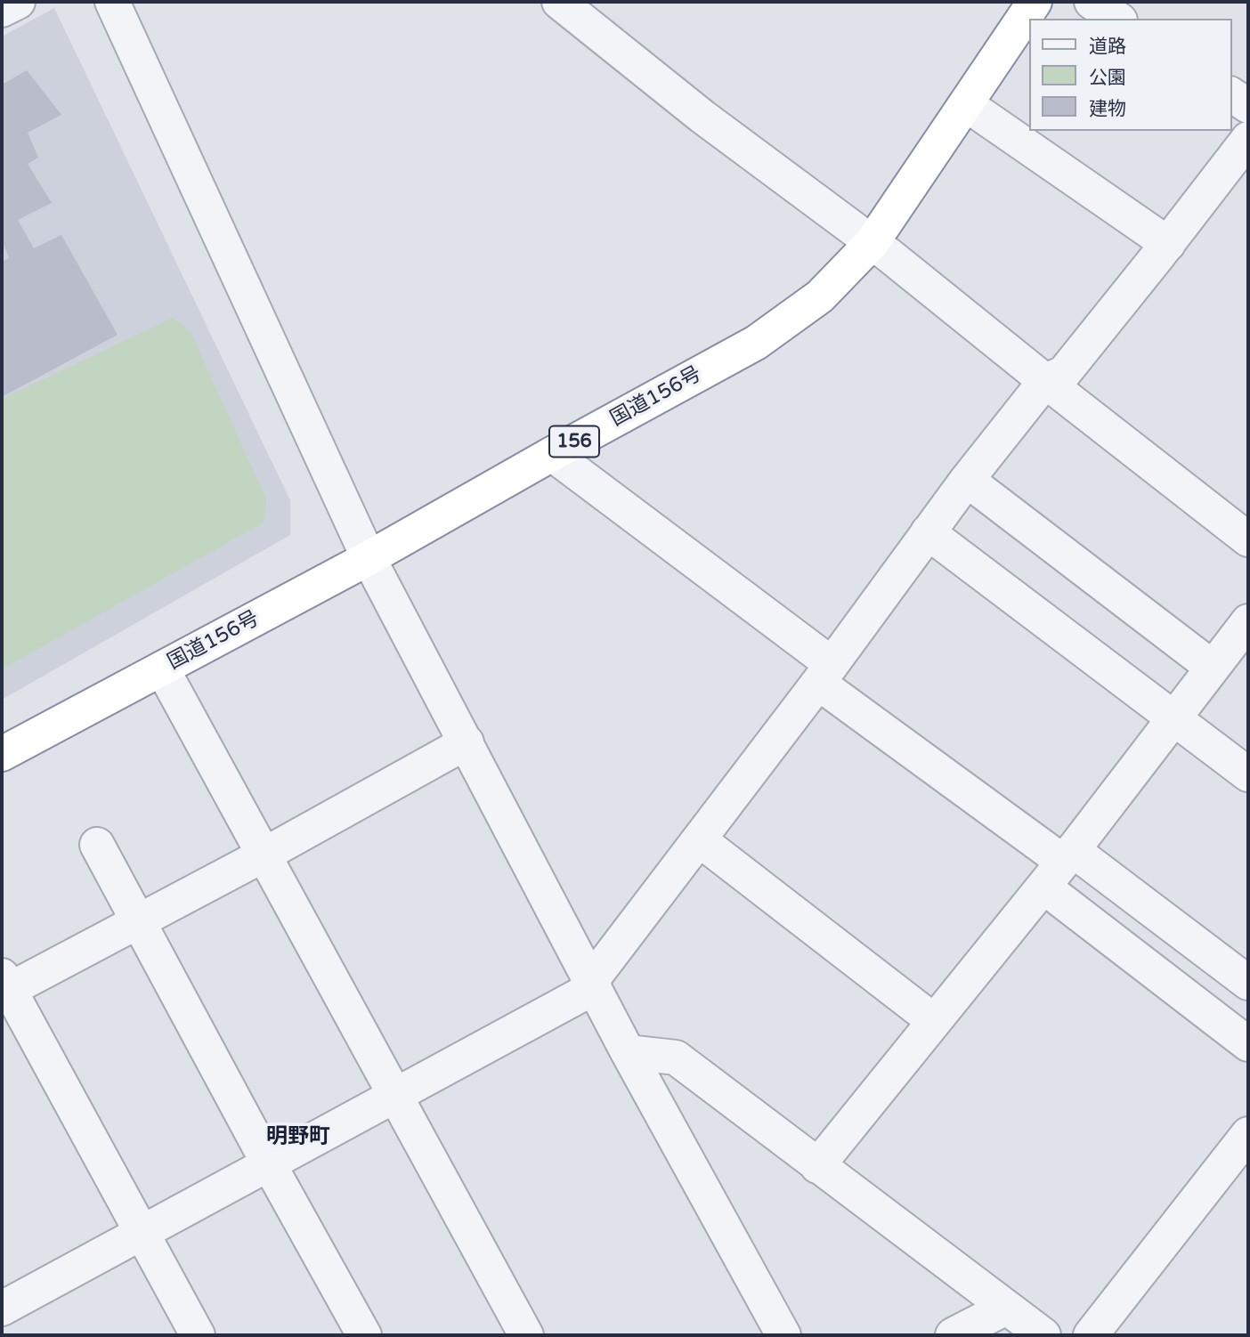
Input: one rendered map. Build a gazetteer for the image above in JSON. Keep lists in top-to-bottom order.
{
  "streets": {
    "highway": ["国道156号", "156"]
  },
  "districts": ["明野町"],
  "legend": ["道路", "公園", "建物"]
}
